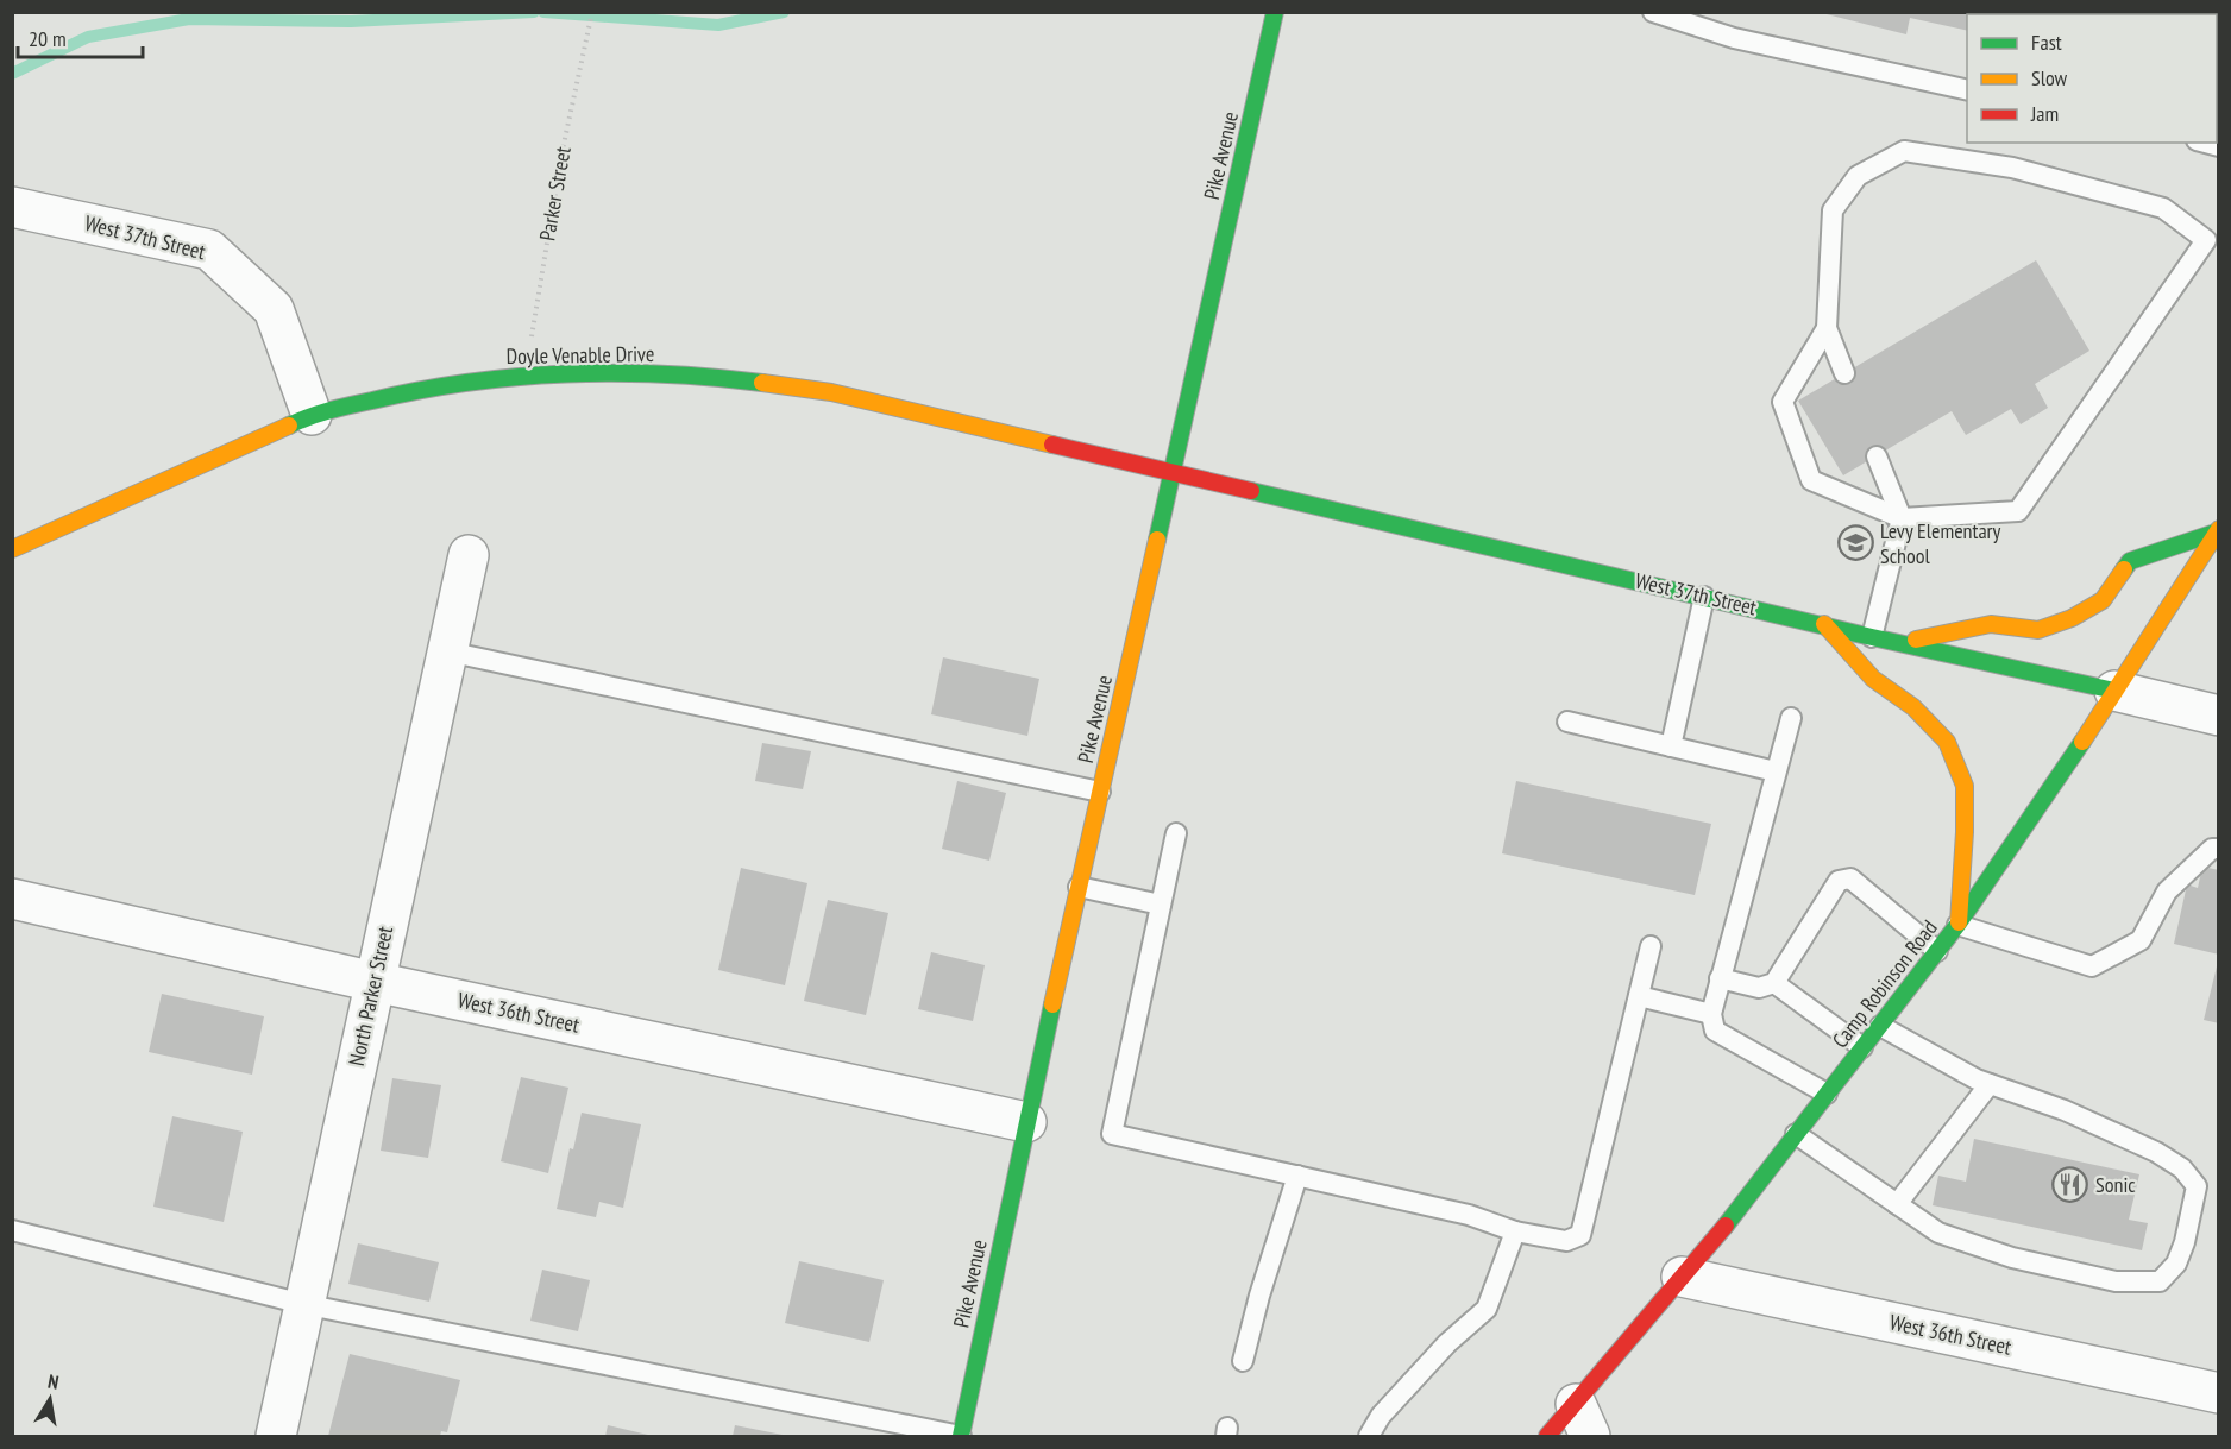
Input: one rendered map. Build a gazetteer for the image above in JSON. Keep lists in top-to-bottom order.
{
  "streets": {
    "main road": [
      "Pike Avenue",
      "West 37th Street",
      "Doyle Venable Drive",
      "Camp Robinson Road"
    ],
    "street": ["North Parker Street", "West 36th Street"],
    "path": ["Parker Street"]
  },
  "crossings": [
    ["Pike Avenue", "West 37th Street"],
    ["Pike Avenue", "Doyle Venable Drive"],
    ["Pike Avenue", "West 36th Street"],
    ["Parker Street", "Doyle Venable Drive"],
    ["West 37th Street", "Doyle Venable Drive"],
    ["West 37th Street", "Camp Robinson Road"],
    ["Camp Robinson Road", "West 36th Street"],
    ["North Parker Street", "West 36th Street"]
  ],
  "places": {
    "school or university": ["Levy Elementary School"],
    "restaurant": ["Sonic"]
  },
  "legend": ["Fast", "Slow", "Jam"],
  "scale_bar": "20 m",
  "north": "top"
}
